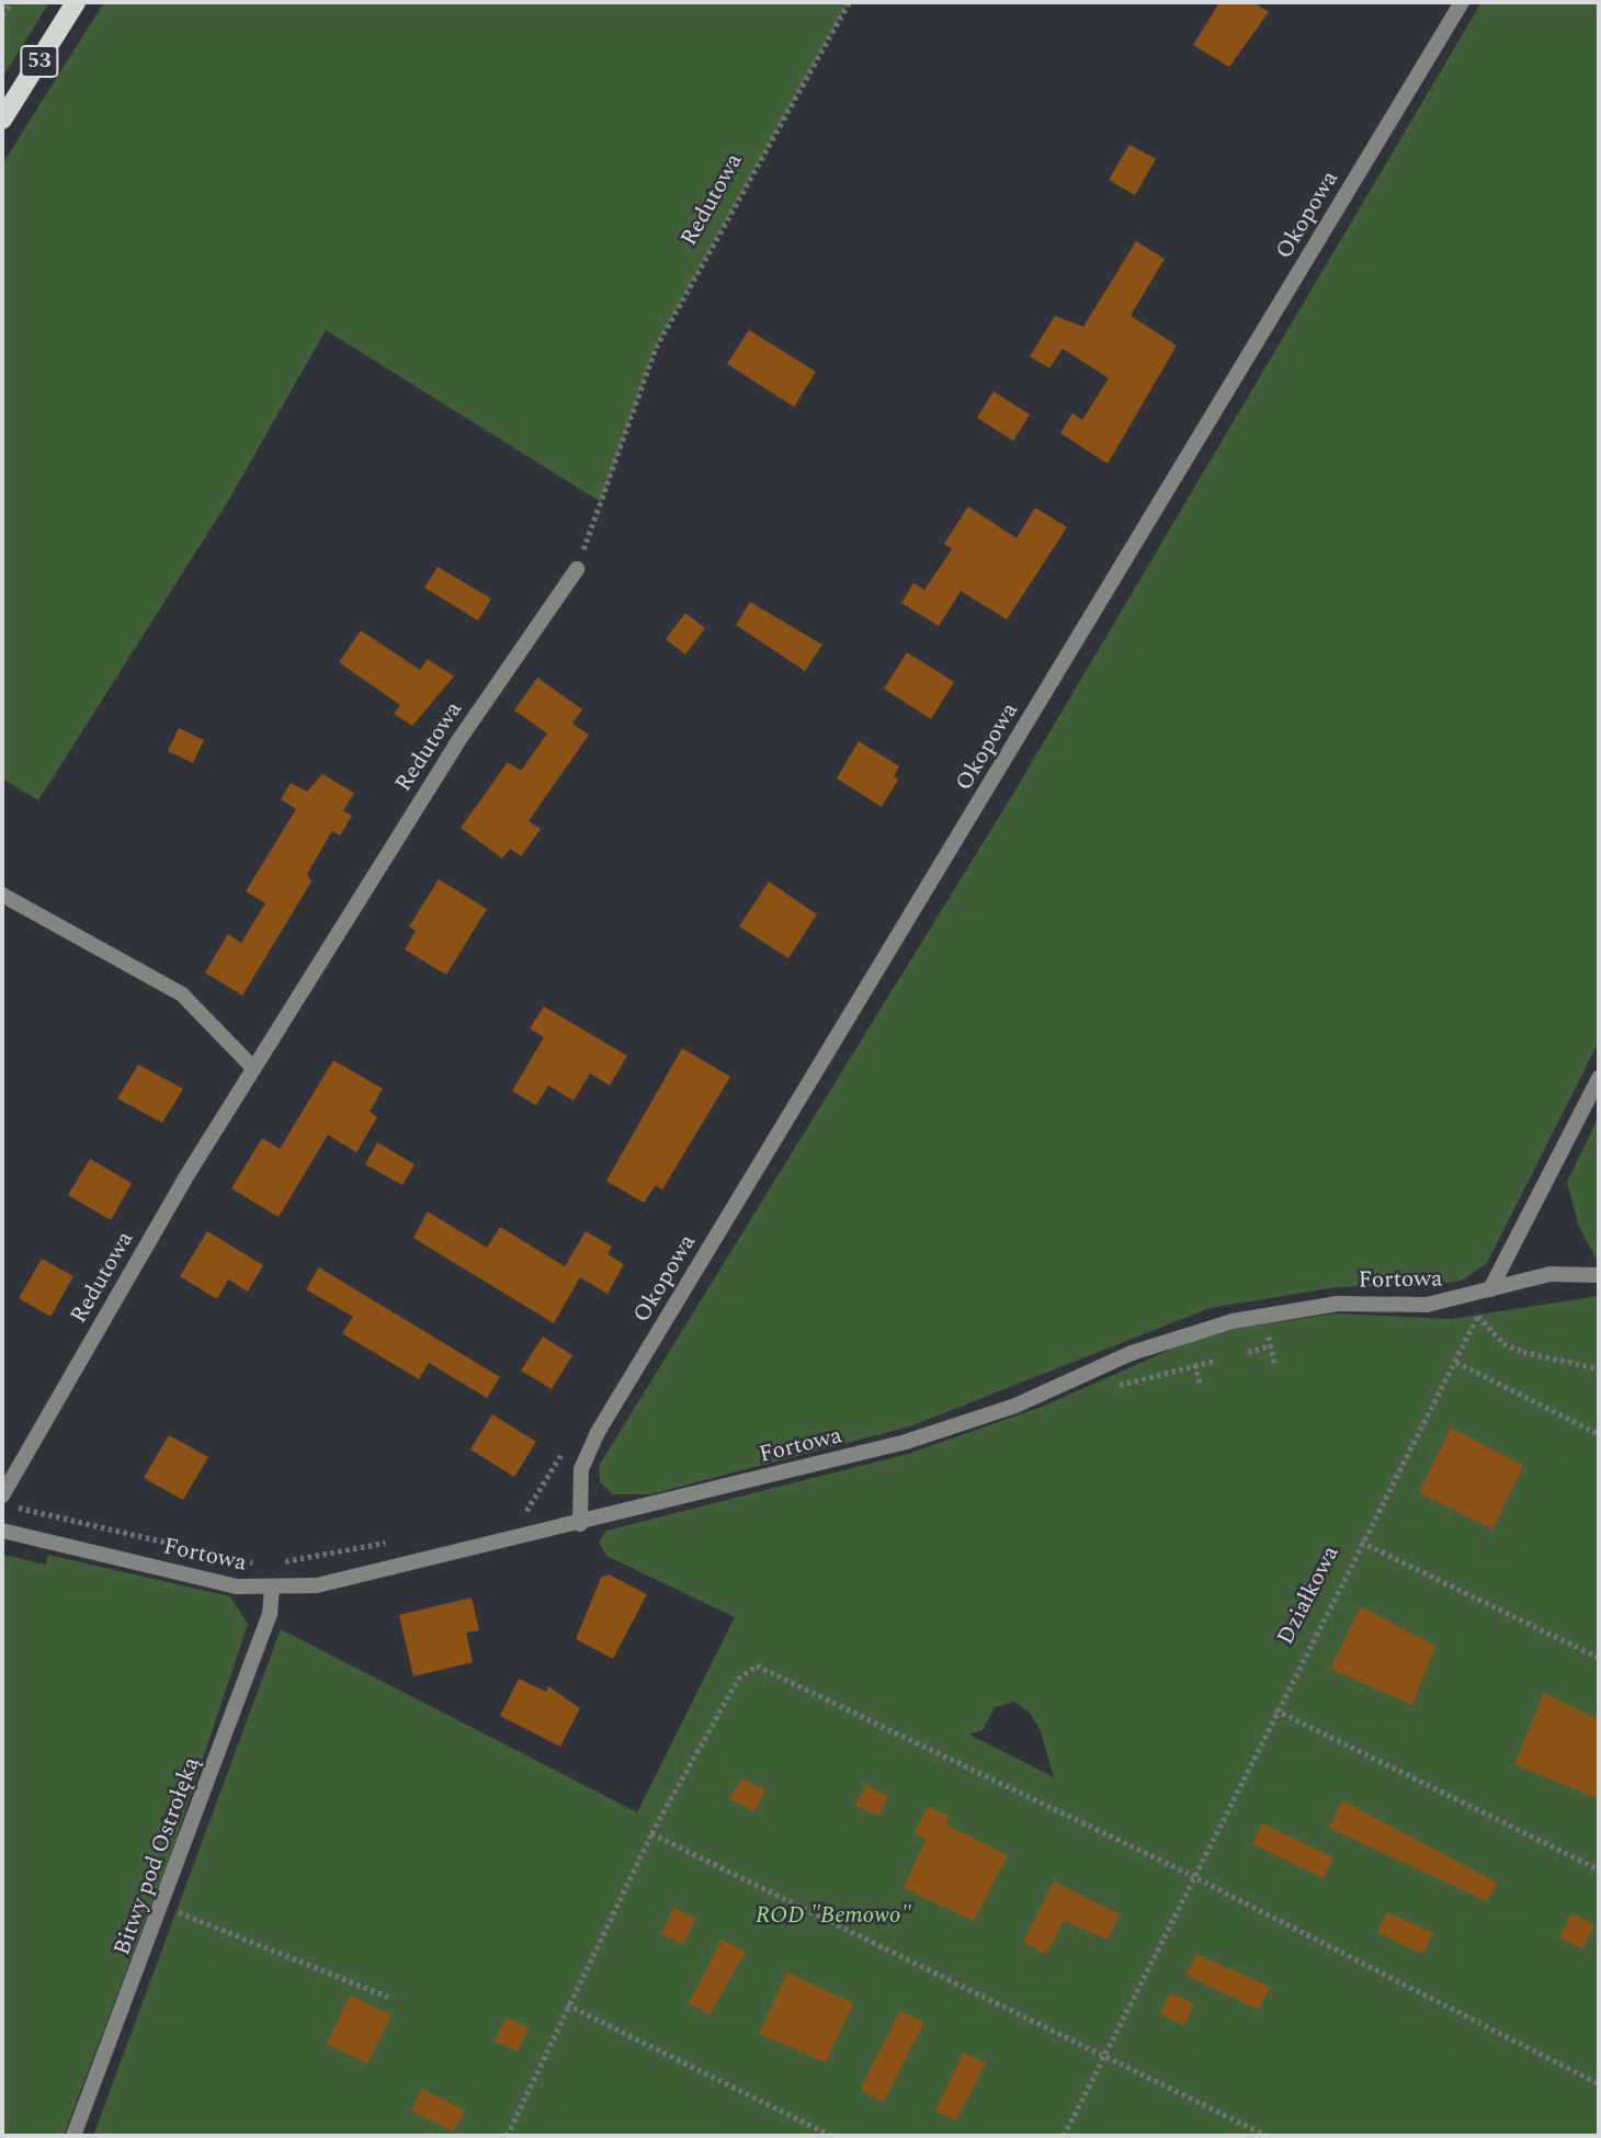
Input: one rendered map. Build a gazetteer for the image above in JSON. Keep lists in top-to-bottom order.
{
  "streets": {
    "main road": ["53"],
    "street": [
      "Redutowa",
      "Okopowa",
      "Fortowa",
      "Bitwy pod Ostrołęką"
    ],
    "path": ["Działkowa"]
  },
  "crossings": [
    ["Okopowa", "Fortowa"],
    ["Fortowa", "Działkowa"],
    ["Fortowa", "Bitwy pod Ostrołęką"]
  ],
  "parks": ["ROD \"Bemowo\""]
}
